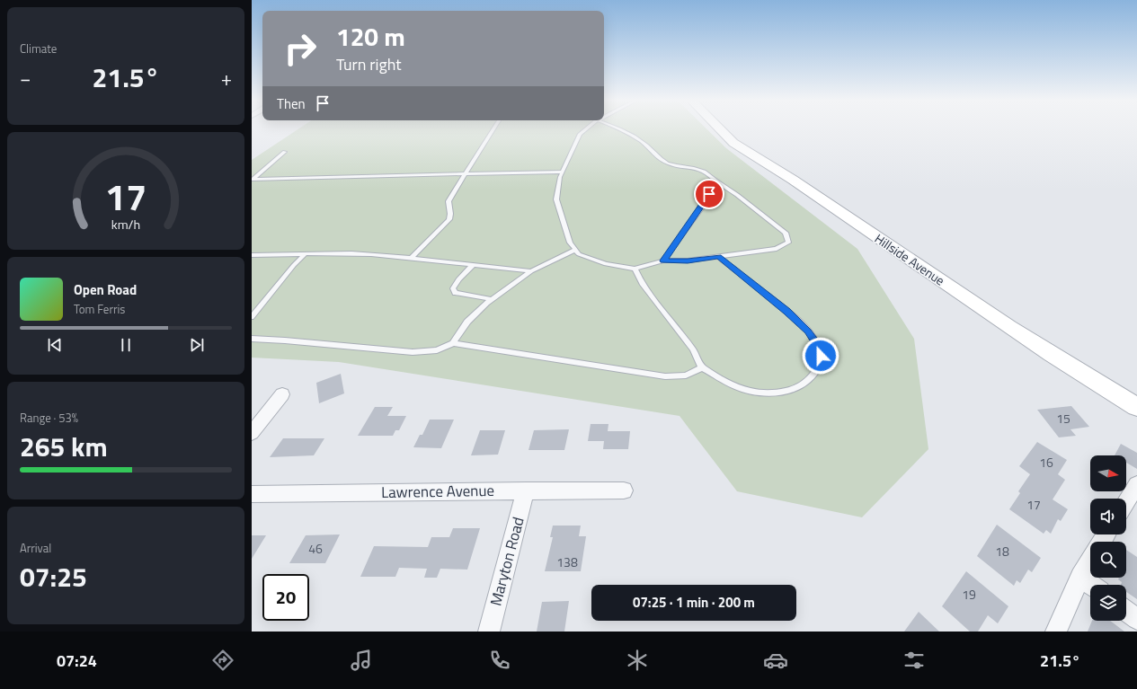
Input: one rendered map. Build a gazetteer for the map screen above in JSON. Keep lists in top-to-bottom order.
{
  "streets": {
    "main road": ["Hillside Avenue"],
    "street": ["Lawrence Avenue", "Maryton Road"]
  },
  "crossings": [
    ["Lawrence Avenue", "Maryton Road"]
  ],
  "house_numbers": [
    "15",
    "16",
    "17",
    "46",
    "18",
    "138",
    "19"
  ],
  "north": "right",
  "page": {
    "tile": [
      "Climate",
      ["Range · 53%", "265 km"],
      ["Arrival", "07:25"]
    ],
    "turn": ["120 m", "Turn right"],
    "heat": ["−", "21.5°", "+"],
    "then": "Then",
    "song": ["Open Road", "Tom Ferris"],
    "limit": "20",
    "trip": "07:25 · 1 min · 200 m",
    "tabs": ["07:24", "21.5°"],
    "gauge": ["17", "km/h"]
  }
}
